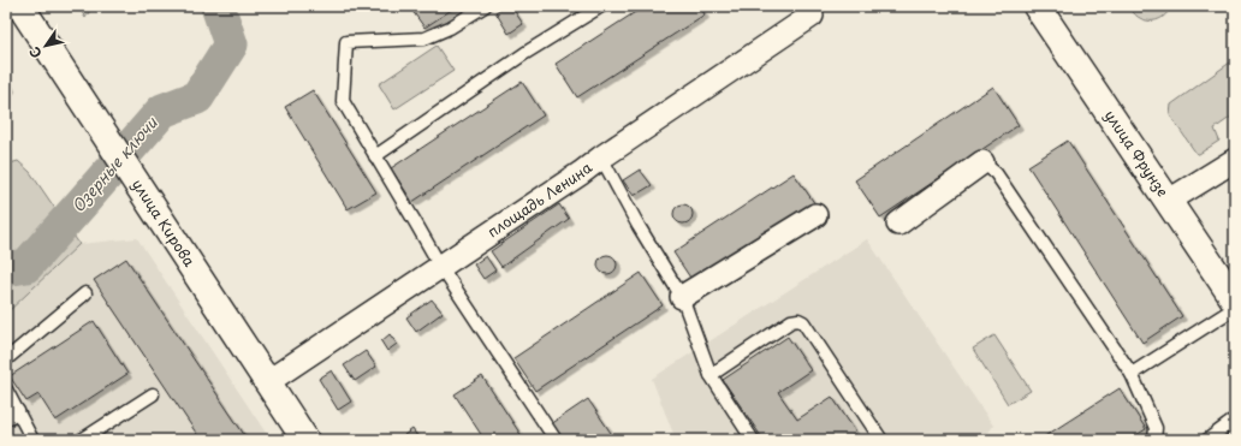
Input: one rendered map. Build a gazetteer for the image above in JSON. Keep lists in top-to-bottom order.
{
  "streets": {
    "main road": ["улица Фрунзе", "улица Кирова"],
    "street": ["площадь Ленина"]
  },
  "crossings": [
    ["площадь Ленина", "улица Кирова"]
  ],
  "water": ["Озерные ключи"],
  "north": "bottom left"
}
